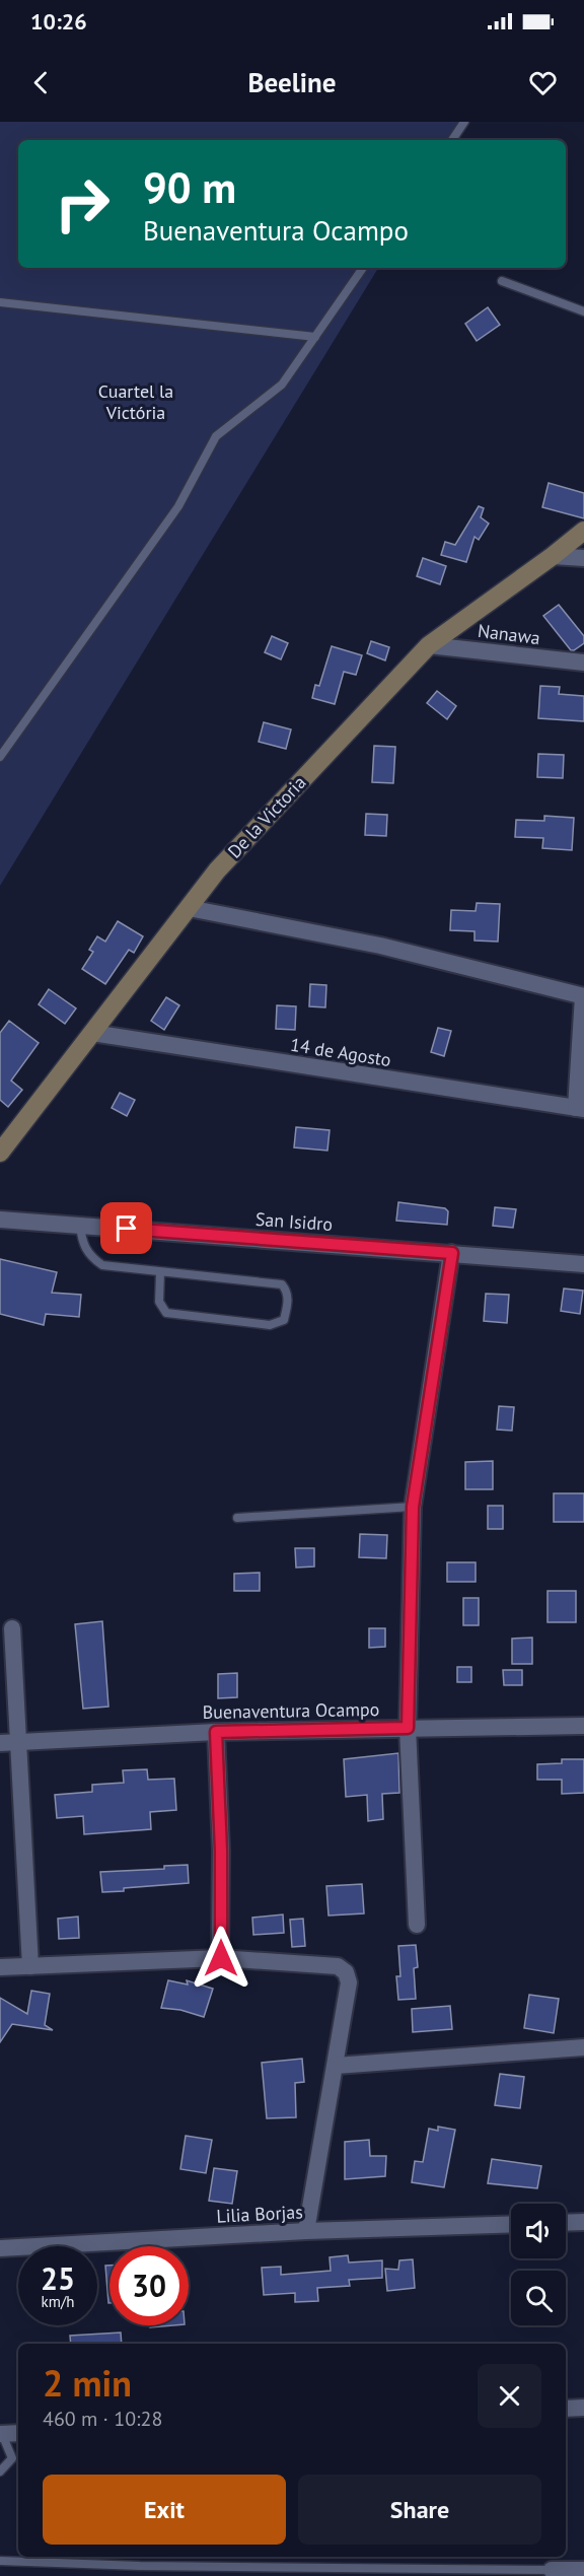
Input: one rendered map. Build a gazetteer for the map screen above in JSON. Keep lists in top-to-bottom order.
{
  "streets": {
    "main road": ["De la Victoria"],
    "street": [
      "Nanawa",
      "14 de Agosto",
      "San Isidro",
      "Buenaventura Ocampo",
      "Lilia Borjas"
    ]
  },
  "crossings": [
    ["Nanawa", "De la Victoria"],
    ["De la Victoria", "14 de Agosto"]
  ],
  "parks": ["Cuartel la Victória"],
  "page": {
    "status": "10:26",
    "header": "Beeline",
    "turn": ["90 m", "Buenaventura Ocampo"],
    "speed": "25 km/h",
    "limit": "30",
    "heading": ["2 min", "460 m · 10:28"],
    "buttons": ["Exit", "Share"]
  }
}
